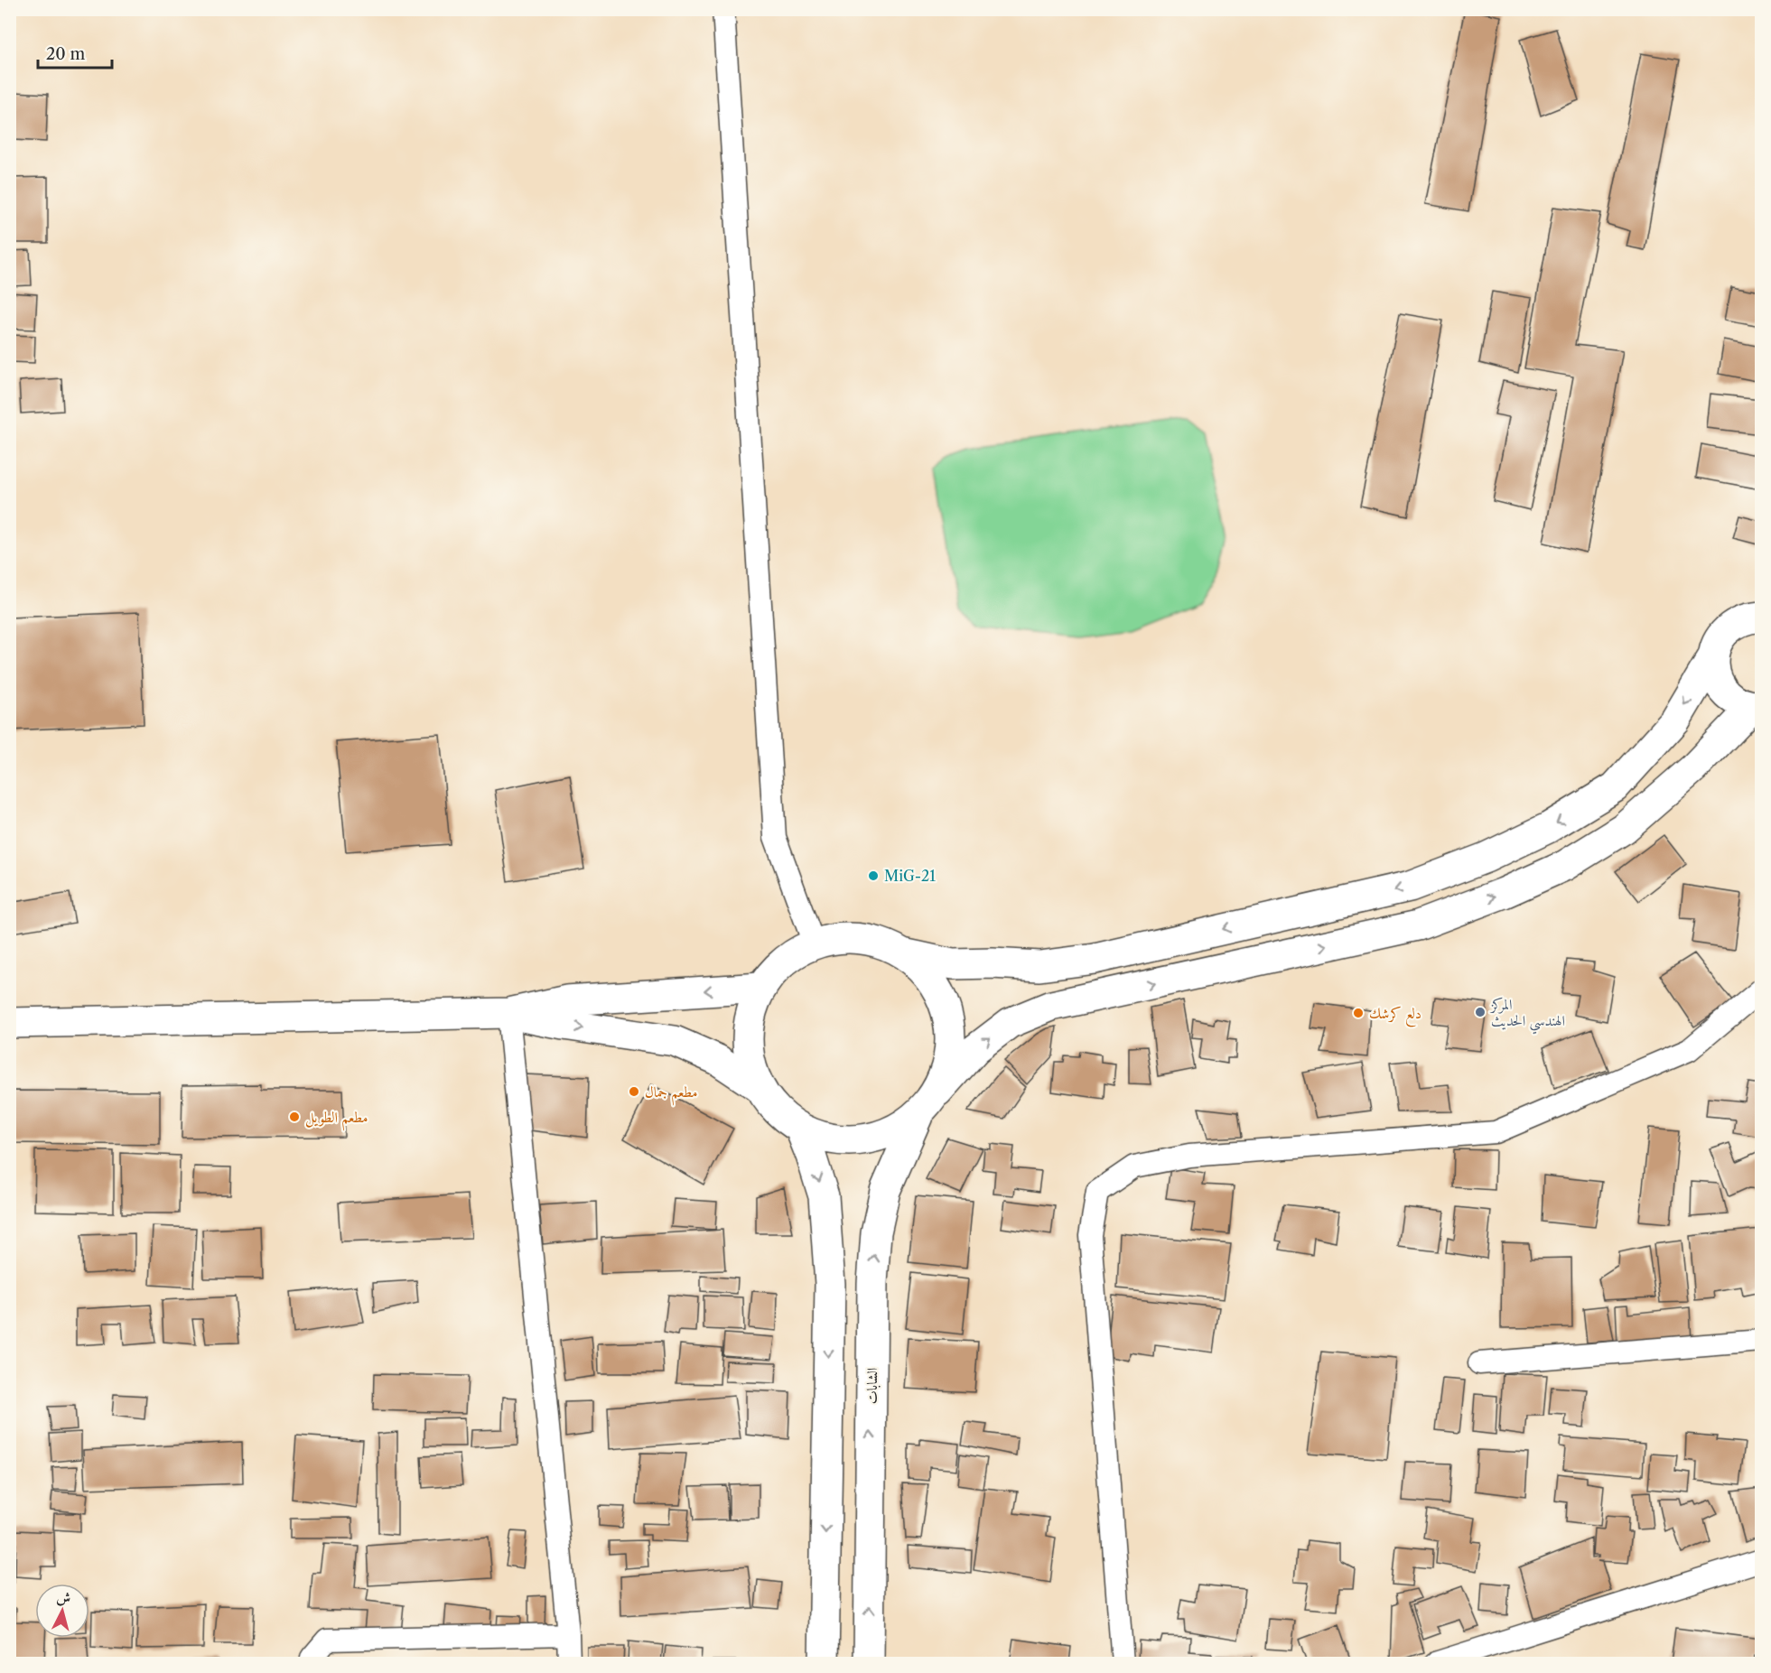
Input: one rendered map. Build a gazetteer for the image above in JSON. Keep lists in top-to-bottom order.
{
  "streets": {
    "main road": ["الشابات"]
  },
  "places": [
    "MiG-21",
    "المركز الهندسي الحديث",
    "دلع كرشك",
    "مطعم جمال",
    "مطعم الطويل"
  ],
  "scale_bar": "20 m",
  "north": "top"
}
